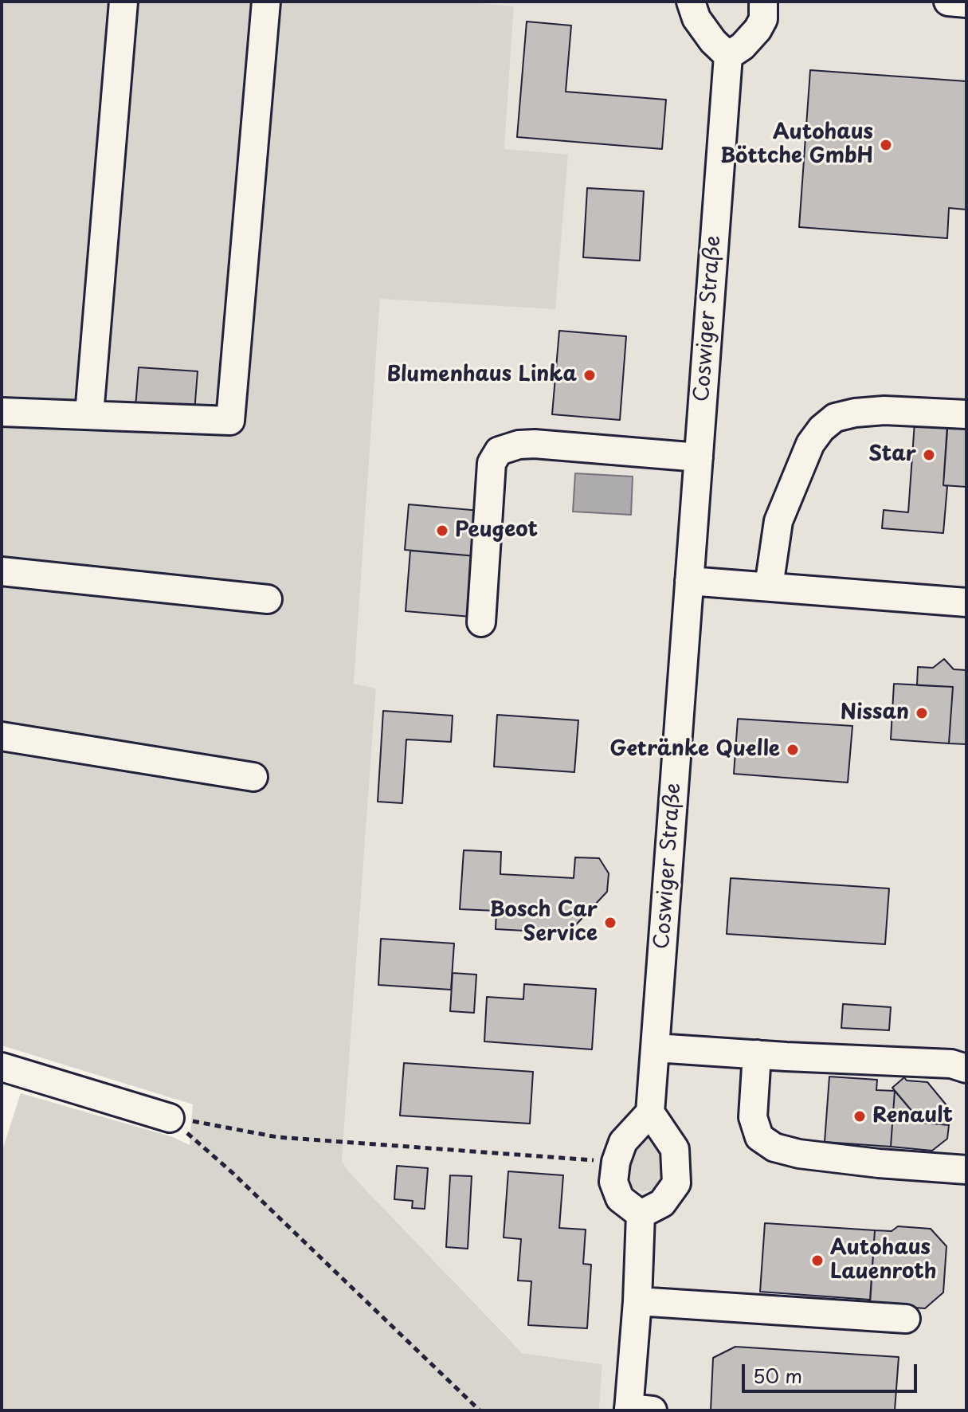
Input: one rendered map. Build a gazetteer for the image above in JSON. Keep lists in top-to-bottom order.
{
  "streets": {
    "street": ["Coswiger Straße"]
  },
  "places": [
    "Autohaus Böttche GmbH",
    "Blumenhaus Linka",
    "Star",
    "Peugeot",
    "Nissan",
    "Getränke Quelle",
    "Bosch Car Service",
    "Renault",
    "Autohaus Lauenroth"
  ],
  "scale_bar": "50 m"
}
